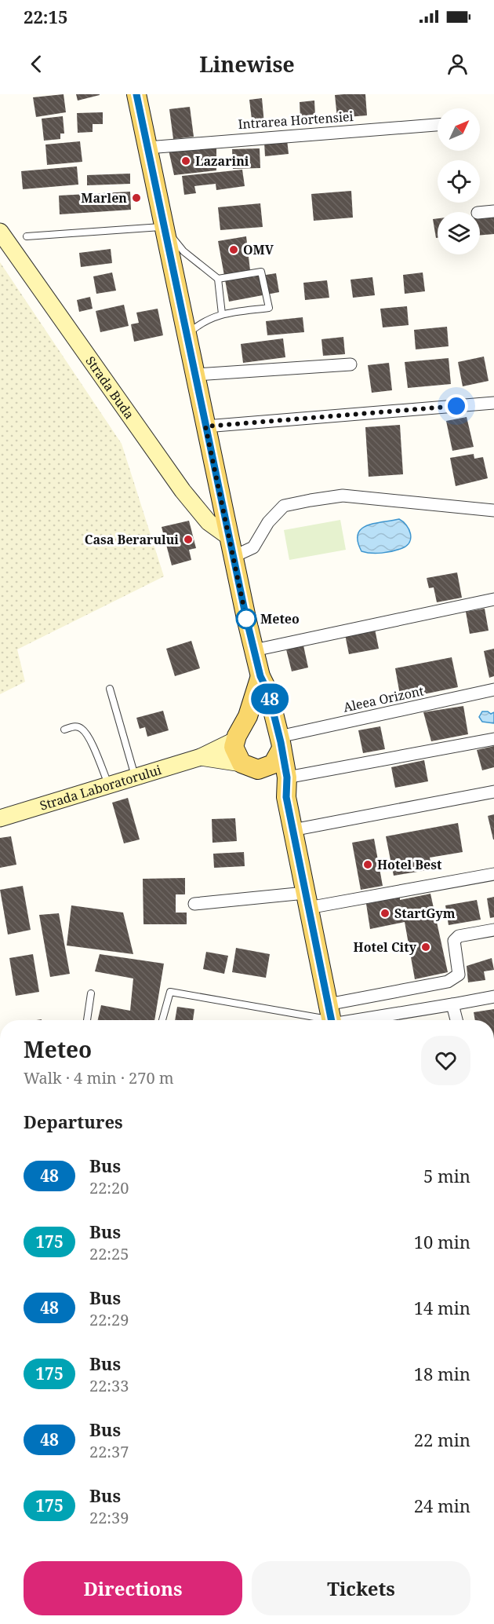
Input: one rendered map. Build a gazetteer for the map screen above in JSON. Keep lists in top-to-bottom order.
{
  "streets": {
    "main road": ["Strada Buda", "Strada Laboratorului"],
    "street": ["Intrarea Hortensiei", "Aleea Orizont"]
  },
  "crossings": [
    ["Aleea Orizont", "Strada Laboratorului"]
  ],
  "places": [
    "Lazarini",
    "Marlen",
    "OMV",
    "Casa Berarului",
    "Meteo",
    "Hotel Best",
    "StartGym",
    "Hotel City"
  ],
  "lines": ["bus line 48"],
  "north": "top right",
  "page": {
    "status": "22:15",
    "header": "Linewise",
    "on_map": "48",
    "heading": [
      ["Meteo", "Walk · 4 min · 270 m"],
      "Departures"
    ],
    "list": [
      {
        "mark": "48",
        "name": "Bus",
        "note": "22:20",
        "value": "5 min"
      },
      {
        "mark": "175",
        "name": "Bus",
        "note": "22:25",
        "value": "10 min"
      },
      {
        "mark": "48",
        "name": "Bus",
        "note": "22:29",
        "value": "14 min"
      },
      {
        "mark": "175",
        "name": "Bus",
        "note": "22:33",
        "value": "18 min"
      },
      {
        "mark": "48",
        "name": "Bus",
        "note": "22:37",
        "value": "22 min"
      },
      {
        "mark": "175",
        "name": "Bus",
        "note": "22:39",
        "value": "24 min"
      }
    ],
    "buttons": ["Directions", "Tickets"]
  }
}
